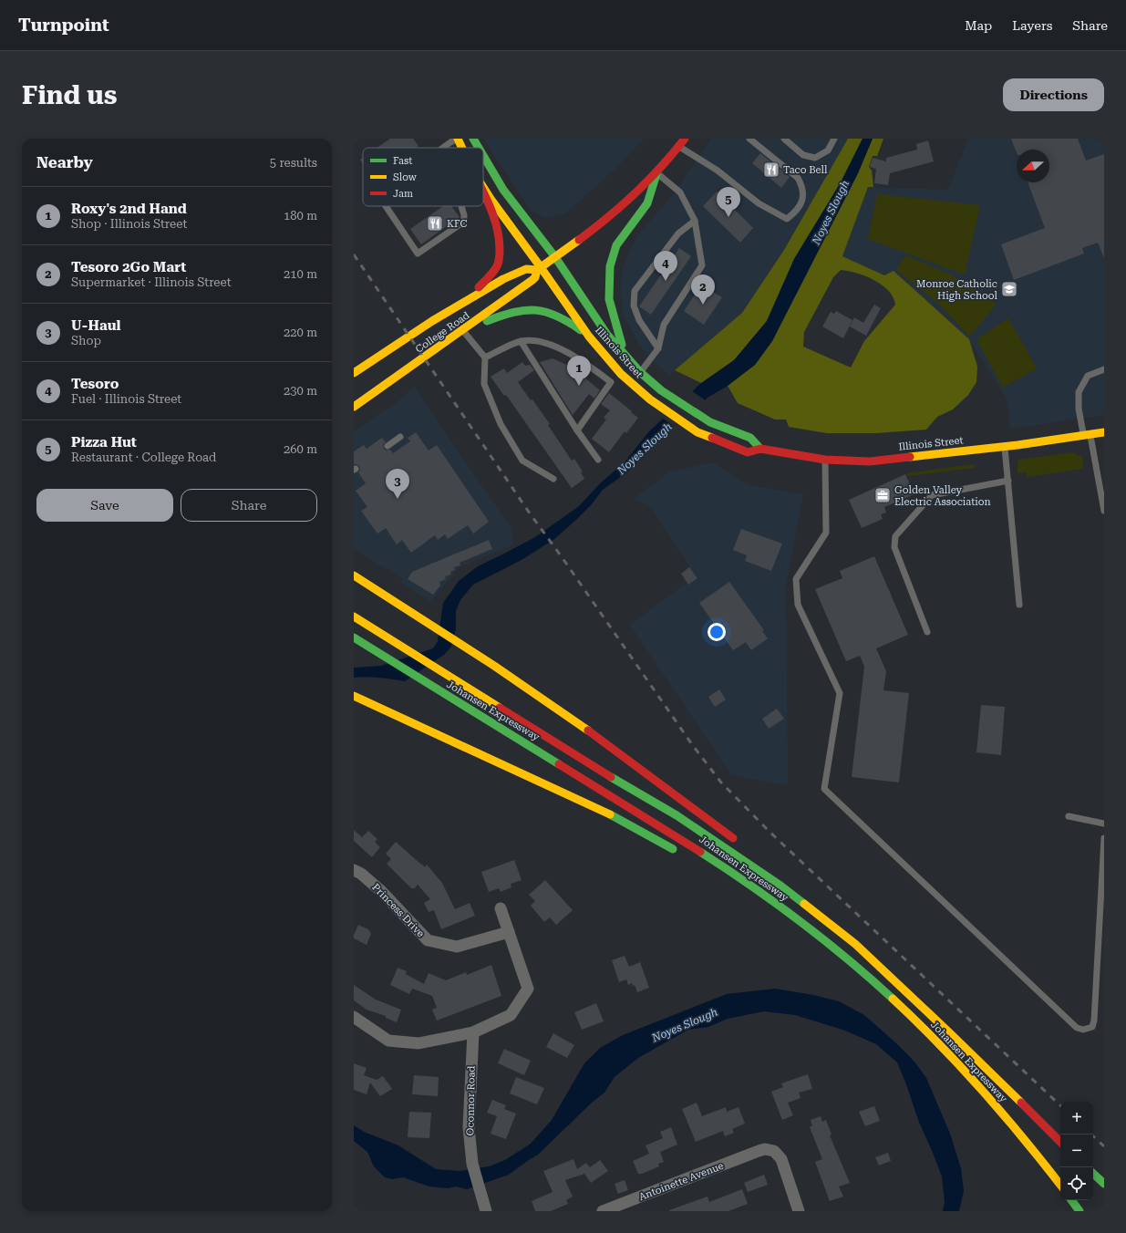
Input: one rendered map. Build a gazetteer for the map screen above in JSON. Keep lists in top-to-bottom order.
{
  "streets": {
    "main road": ["College Road", "Illinois Street", "Johansen Expressway"],
    "street": ["Princess Drive", "Oconnor Road", "Antoinette Avenue"]
  },
  "crossings": [
    ["College Road", "Illinois Street"]
  ],
  "water": ["Noyes Slough"],
  "places": {
    "restaurant": ["Taco Bell", "KFC"],
    "school or university": ["Monroe Catholic High School"],
    "office": ["Golden Valley Electric Association"]
  },
  "legend": ["Fast", "Slow", "Jam"],
  "north": "left",
  "page": {
    "header": "Turnpoint",
    "nav": ["Map", "Layers", "Share"],
    "buttons": [
      "Directions",
      ["Save", "Share"]
    ],
    "title": "Find us",
    "heading": ["Nearby", "5 results"],
    "list": [
      {
        "mark": "1",
        "name": "Roxy's 2nd Hand",
        "note": "Shop · Illinois Street",
        "value": "180 m"
      },
      {
        "mark": "2",
        "name": "Tesoro 2Go Mart",
        "note": "Supermarket · Illinois Street",
        "value": "210 m"
      },
      {
        "mark": "3",
        "name": "U-Haul",
        "note": "Shop",
        "value": "220 m"
      },
      {
        "mark": "4",
        "name": "Tesoro",
        "note": "Fuel · Illinois Street",
        "value": "230 m"
      },
      {
        "mark": "5",
        "name": "Pizza Hut",
        "note": "Restaurant · College Road",
        "value": "260 m"
      }
    ],
    "pins": [
      "5",
      "4",
      "2",
      "1",
      "3"
    ],
    "map_buttons": ["+", "−"]
  }
}
